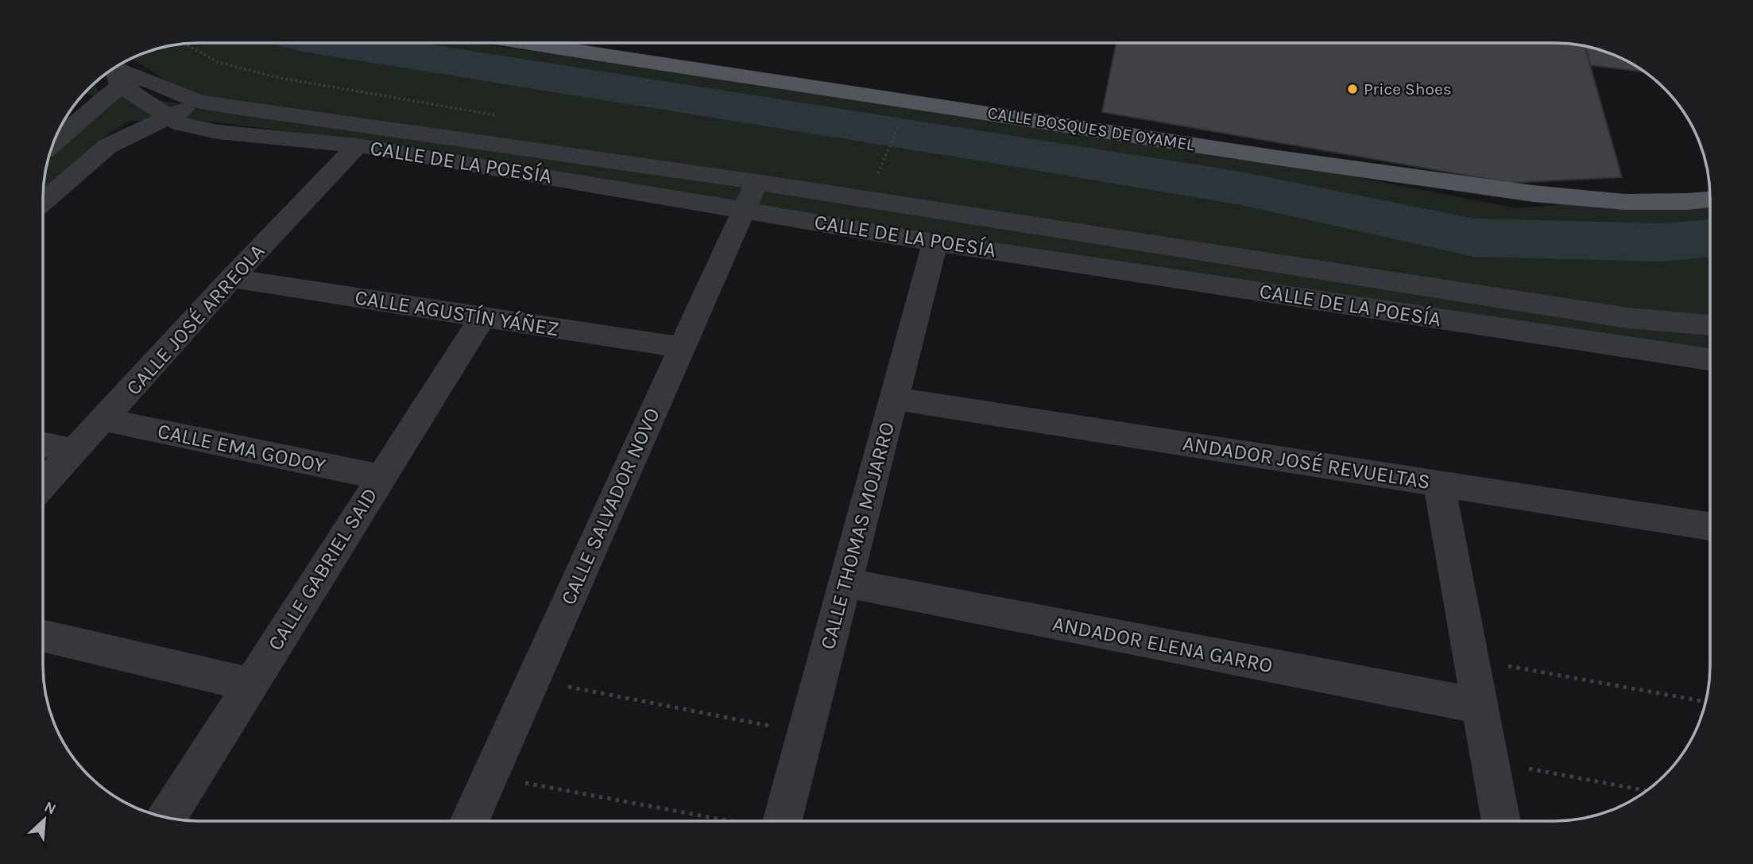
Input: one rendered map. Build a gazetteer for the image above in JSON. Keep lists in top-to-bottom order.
{
  "streets": {
    "main road": ["CALLE BOSQUES DE OYAMEL"],
    "street": [
      "CALLE DE LA POESÍA",
      "CALLE AGUSTÍN YÁÑEZ",
      "CALLE JOSÉ ARREOLA",
      "CALLE EMA GODOY",
      "ANDADOR JOSÉ REVUELTAS",
      "CALLE SALVADOR NOVO",
      "CALLE THOMAS MOJARRO",
      "CALLE GABRIEL SAID",
      "ANDADOR ELENA GARRO"
    ]
  },
  "crossings": [
    ["CALLE DE LA POESÍA", "CALLE JOSÉ ARREOLA"],
    ["CALLE DE LA POESÍA", "CALLE SALVADOR NOVO"],
    ["CALLE DE LA POESÍA", "CALLE THOMAS MOJARRO"],
    ["CALLE AGUSTÍN YÁÑEZ", "CALLE JOSÉ ARREOLA"],
    ["CALLE AGUSTÍN YÁÑEZ", "CALLE SALVADOR NOVO"],
    ["CALLE AGUSTÍN YÁÑEZ", "CALLE GABRIEL SAID"],
    ["CALLE JOSÉ ARREOLA", "CALLE EMA GODOY"],
    ["CALLE EMA GODOY", "CALLE GABRIEL SAID"],
    ["ANDADOR JOSÉ REVUELTAS", "CALLE THOMAS MOJARRO"],
    ["CALLE THOMAS MOJARRO", "ANDADOR ELENA GARRO"]
  ],
  "places": ["Price Shoes"],
  "north": "top right"
}
